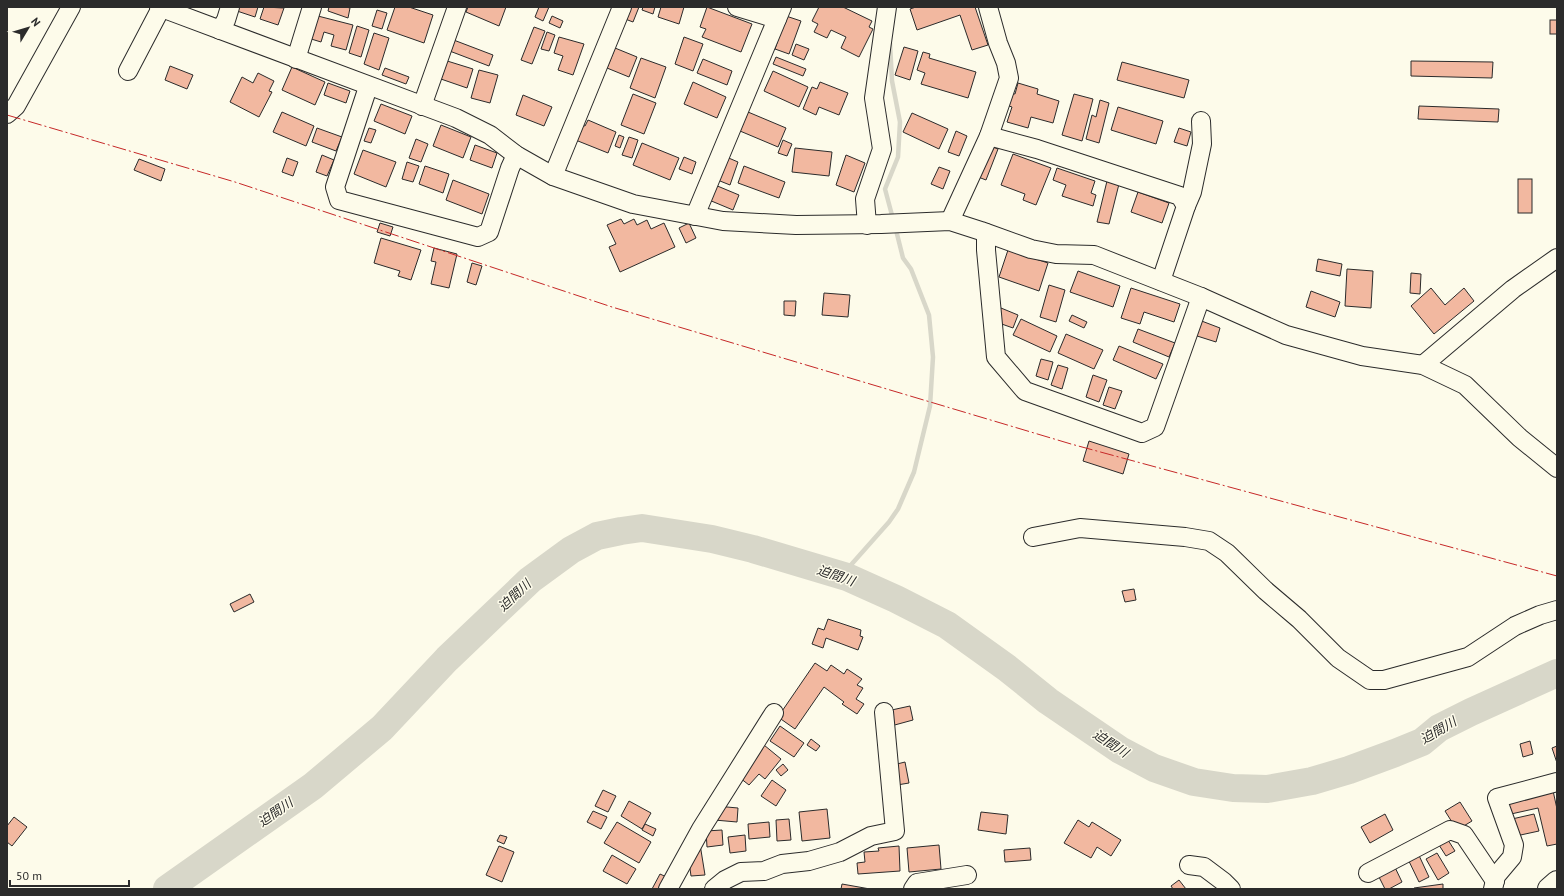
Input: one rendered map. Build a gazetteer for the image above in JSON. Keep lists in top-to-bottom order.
{
  "water": ["迫間川"],
  "scale_bar": "50 m",
  "north": "top right"
}
